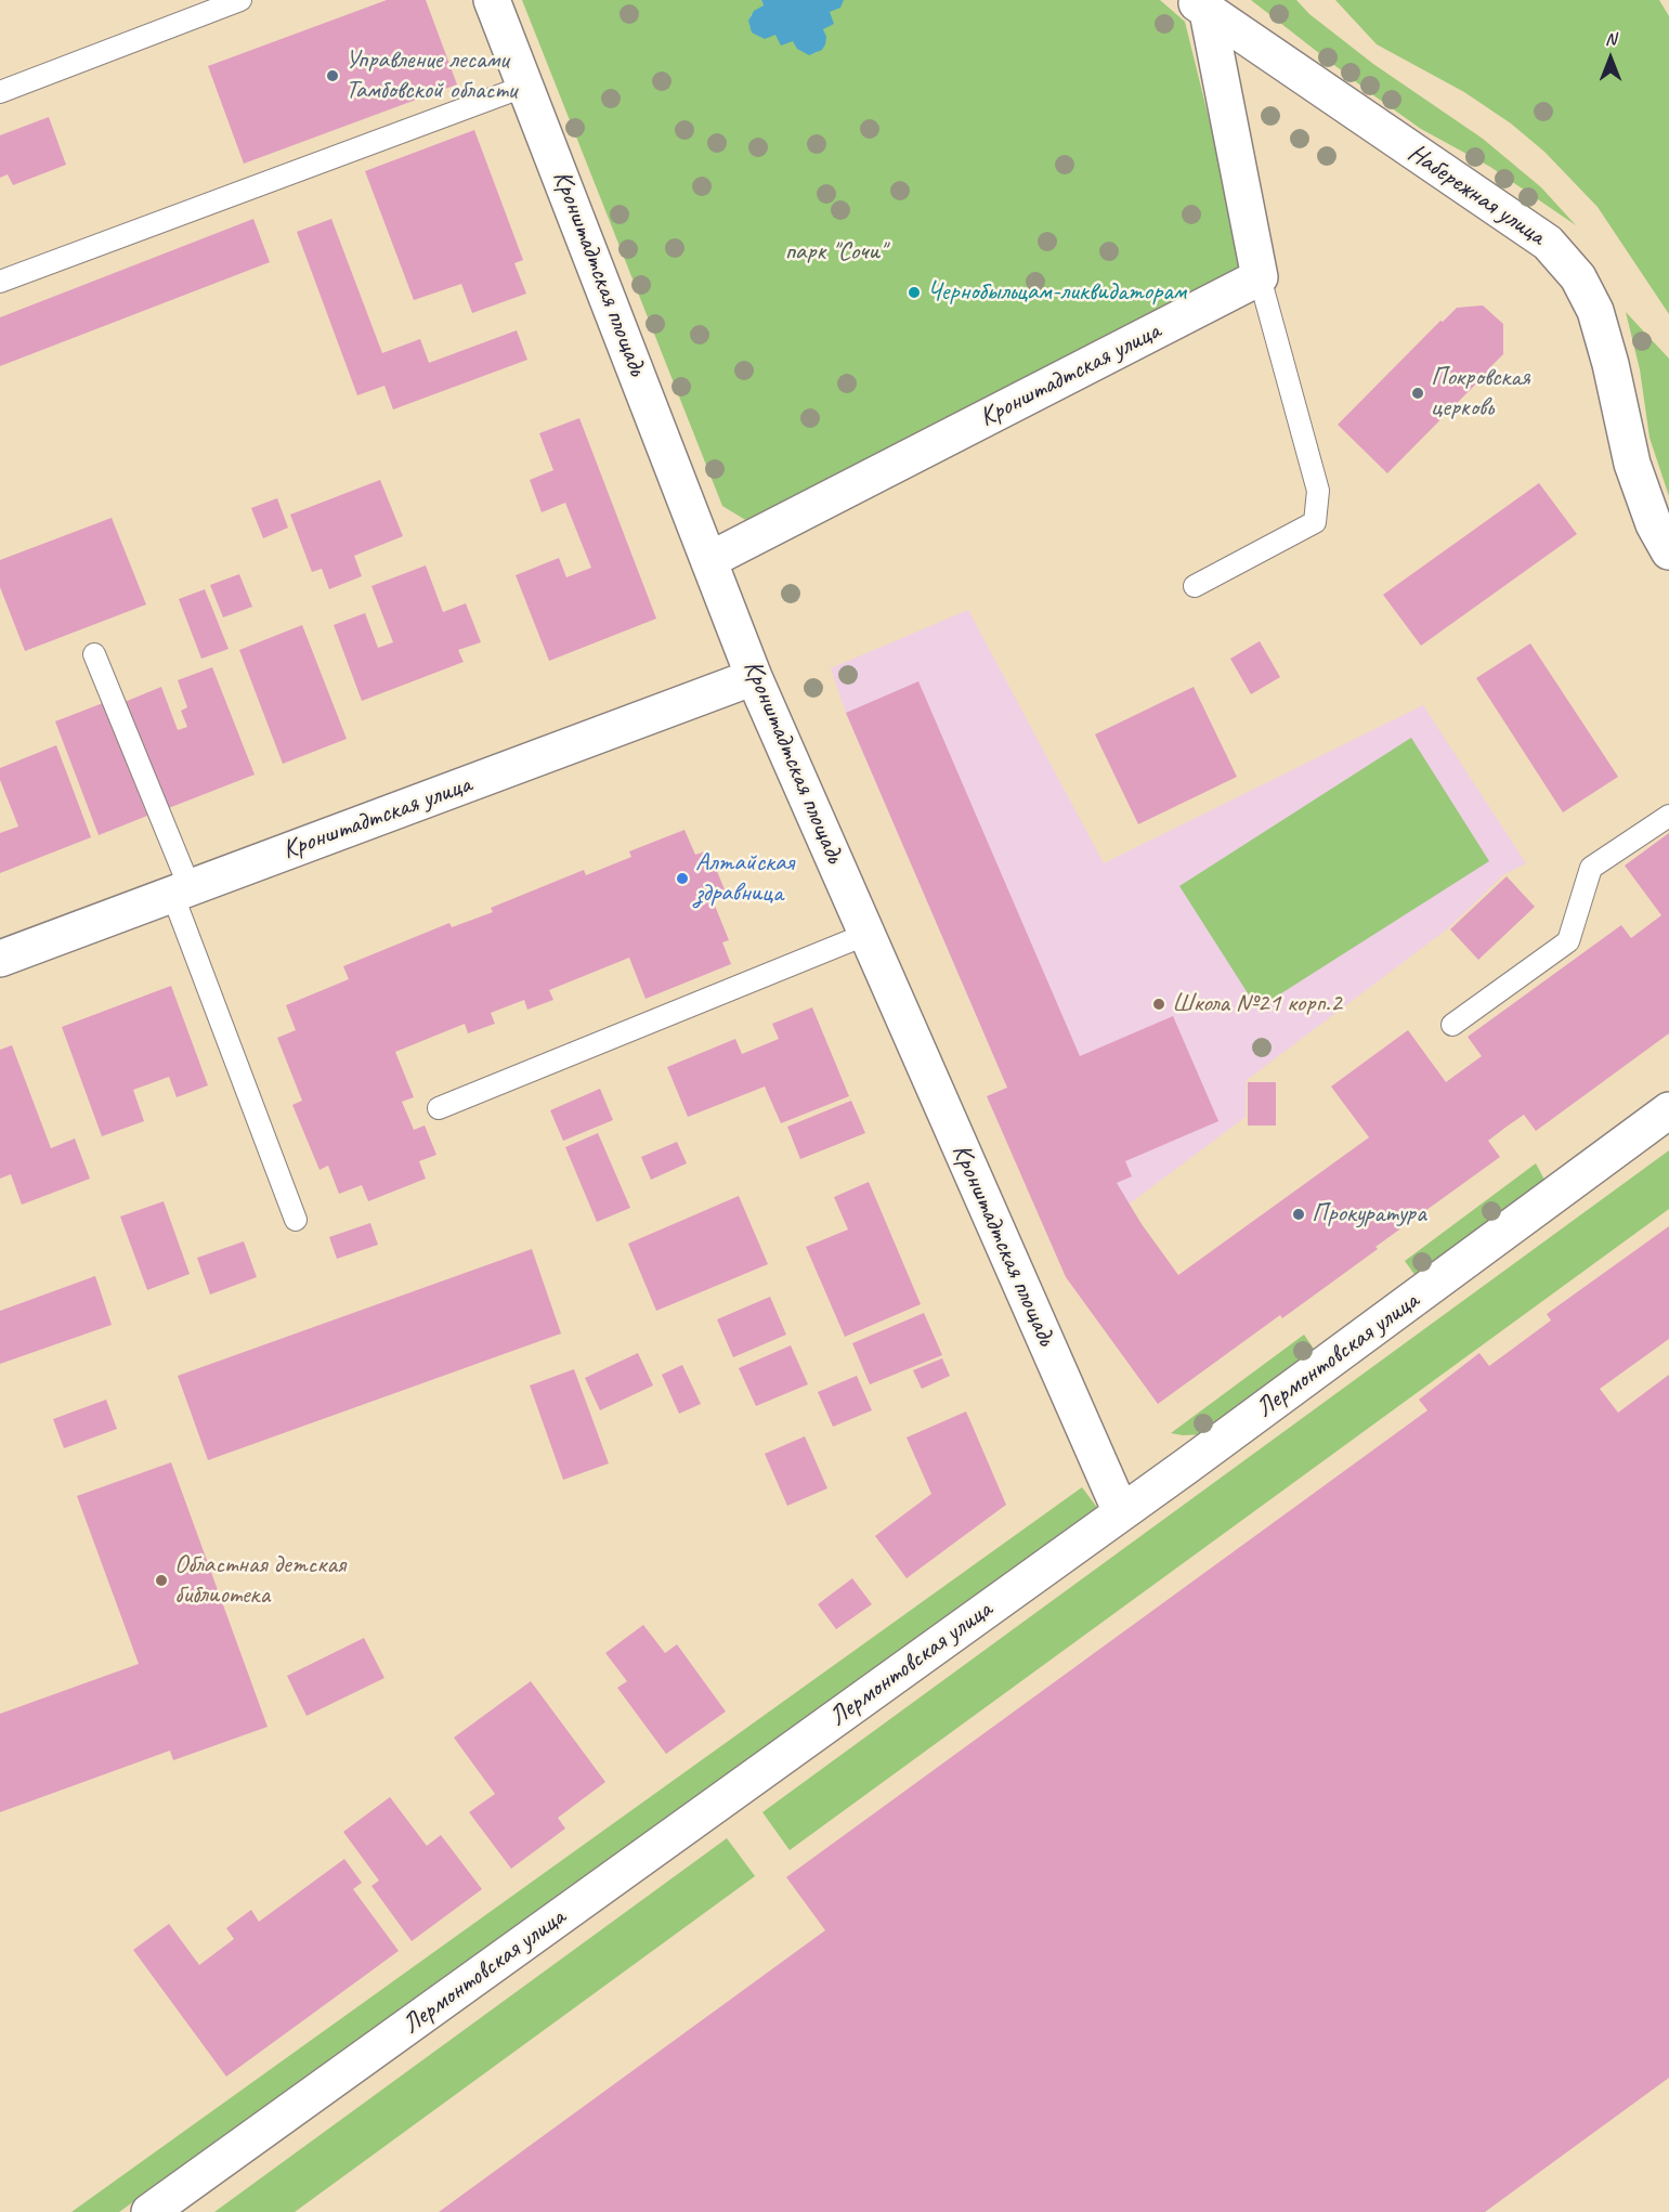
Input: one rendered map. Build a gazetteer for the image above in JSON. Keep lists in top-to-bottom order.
{
  "streets": {
    "street": [
      "Набережная улица",
      "Кронштадтская площадь",
      "Кронштадтская улица",
      "Лермонтовская улица"
    ]
  },
  "crossings": [
    ["Кронштадтская площадь", "Кронштадтская улица"],
    ["Кронштадтская площадь", "Лермонтовская улица"]
  ],
  "parks": ["парк \"Сочи\""],
  "places": [
    "Управление лесами Тамбовской области",
    "Чернобыльцам-ликвидаторам",
    "Покровская церковь",
    "Алтайская здравница",
    "Школа №21 корп.2",
    "Прокуратура",
    "Областная детская библиотека"
  ],
  "north": "top"
}
